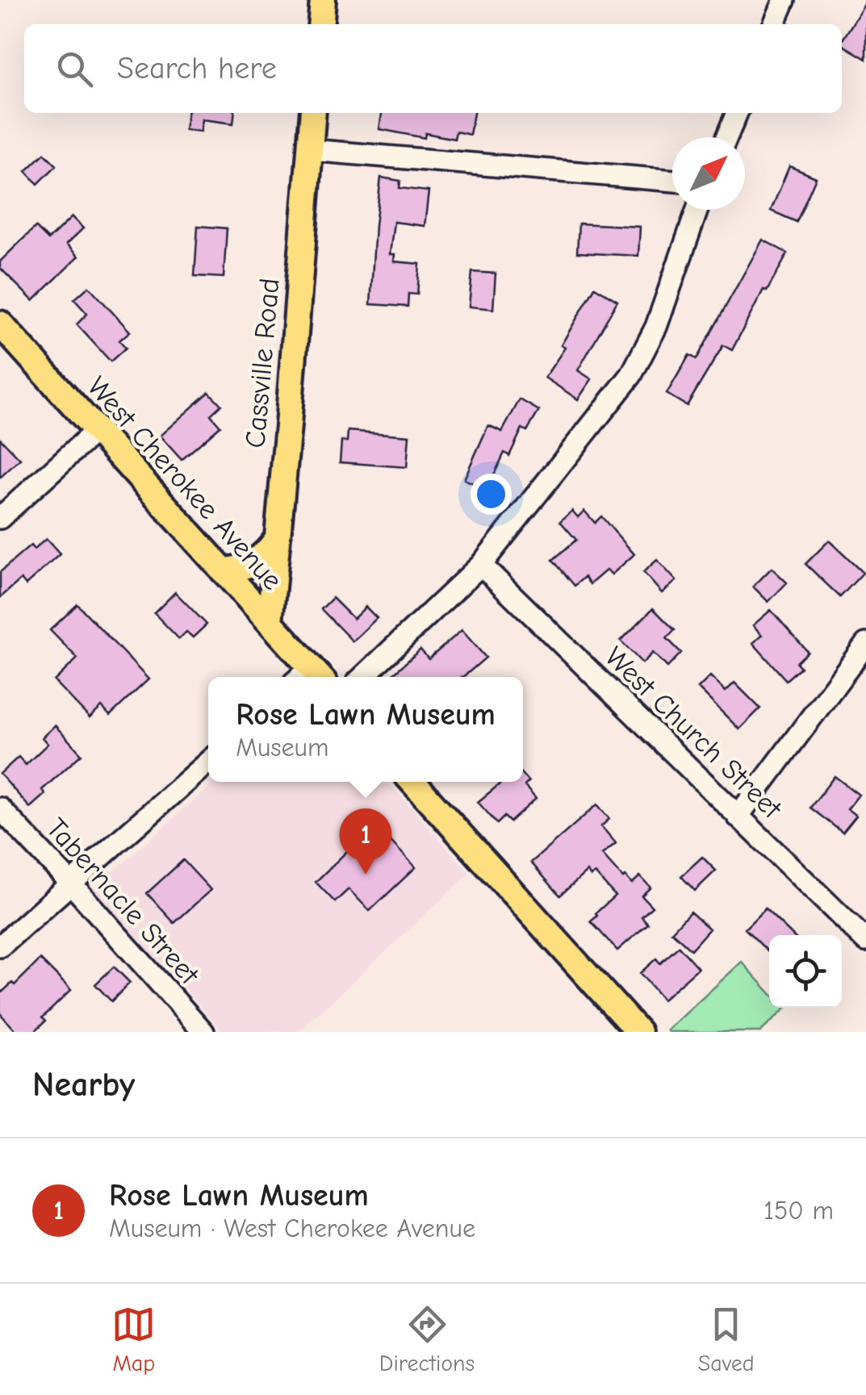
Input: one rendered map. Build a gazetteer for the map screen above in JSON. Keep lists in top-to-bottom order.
{
  "streets": {
    "main road": ["Cassville Road", "West Cherokee Avenue"],
    "street": ["West Church Street", "Tabernacle Street"]
  },
  "crossings": [
    ["Cassville Road", "West Cherokee Avenue"]
  ],
  "north": "top right",
  "page": {
    "search": "Search here",
    "popup": ["Rose Lawn Museum", "Museum"],
    "pins": "1",
    "heading": "Nearby",
    "list": [
      {
        "mark": "1",
        "name": "Rose Lawn Museum",
        "note": "Museum · West Cherokee Avenue",
        "value": "150 m"
      }
    ],
    "nav": ["Map", "Directions", "Saved"]
  }
}
